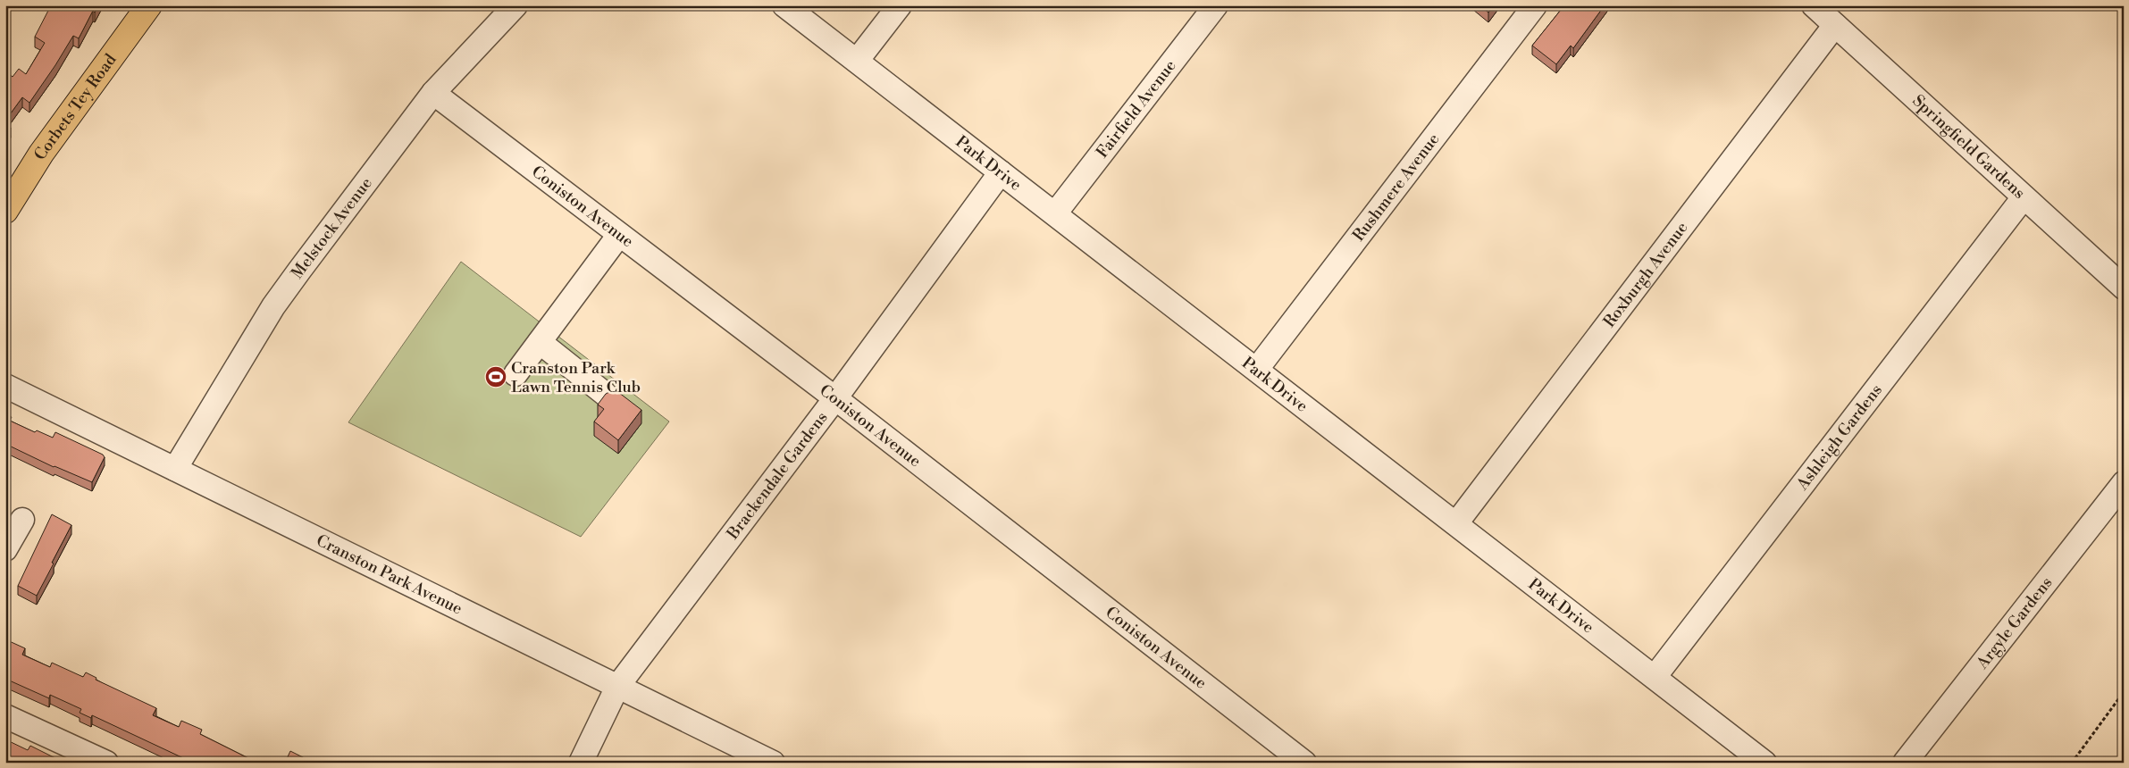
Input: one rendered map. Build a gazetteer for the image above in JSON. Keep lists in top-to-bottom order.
{
  "streets": {
    "main road": ["Corbets Tey Road"],
    "street": [
      "Fairfield Avenue",
      "Springfield Gardens",
      "Park Drive",
      "Rushmere Avenue",
      "Coniston Avenue",
      "Melstock Avenue",
      "Roxburgh Avenue",
      "Ashleigh Gardens",
      "Brackendale Gardens",
      "Cranston Park Avenue",
      "Argyle Gardens"
    ]
  },
  "crossings": [
    ["Fairfield Avenue", "Park Drive"],
    ["Springfield Gardens", "Roxburgh Avenue"],
    ["Springfield Gardens", "Ashleigh Gardens"],
    ["Park Drive", "Rushmere Avenue"],
    ["Park Drive", "Roxburgh Avenue"],
    ["Park Drive", "Ashleigh Gardens"],
    ["Park Drive", "Brackendale Gardens"],
    ["Coniston Avenue", "Melstock Avenue"],
    ["Coniston Avenue", "Brackendale Gardens"],
    ["Melstock Avenue", "Cranston Park Avenue"],
    ["Brackendale Gardens", "Cranston Park Avenue"]
  ],
  "places": {
    "sports": ["Cranston Park Lawn Tennis Club"]
  }
}
